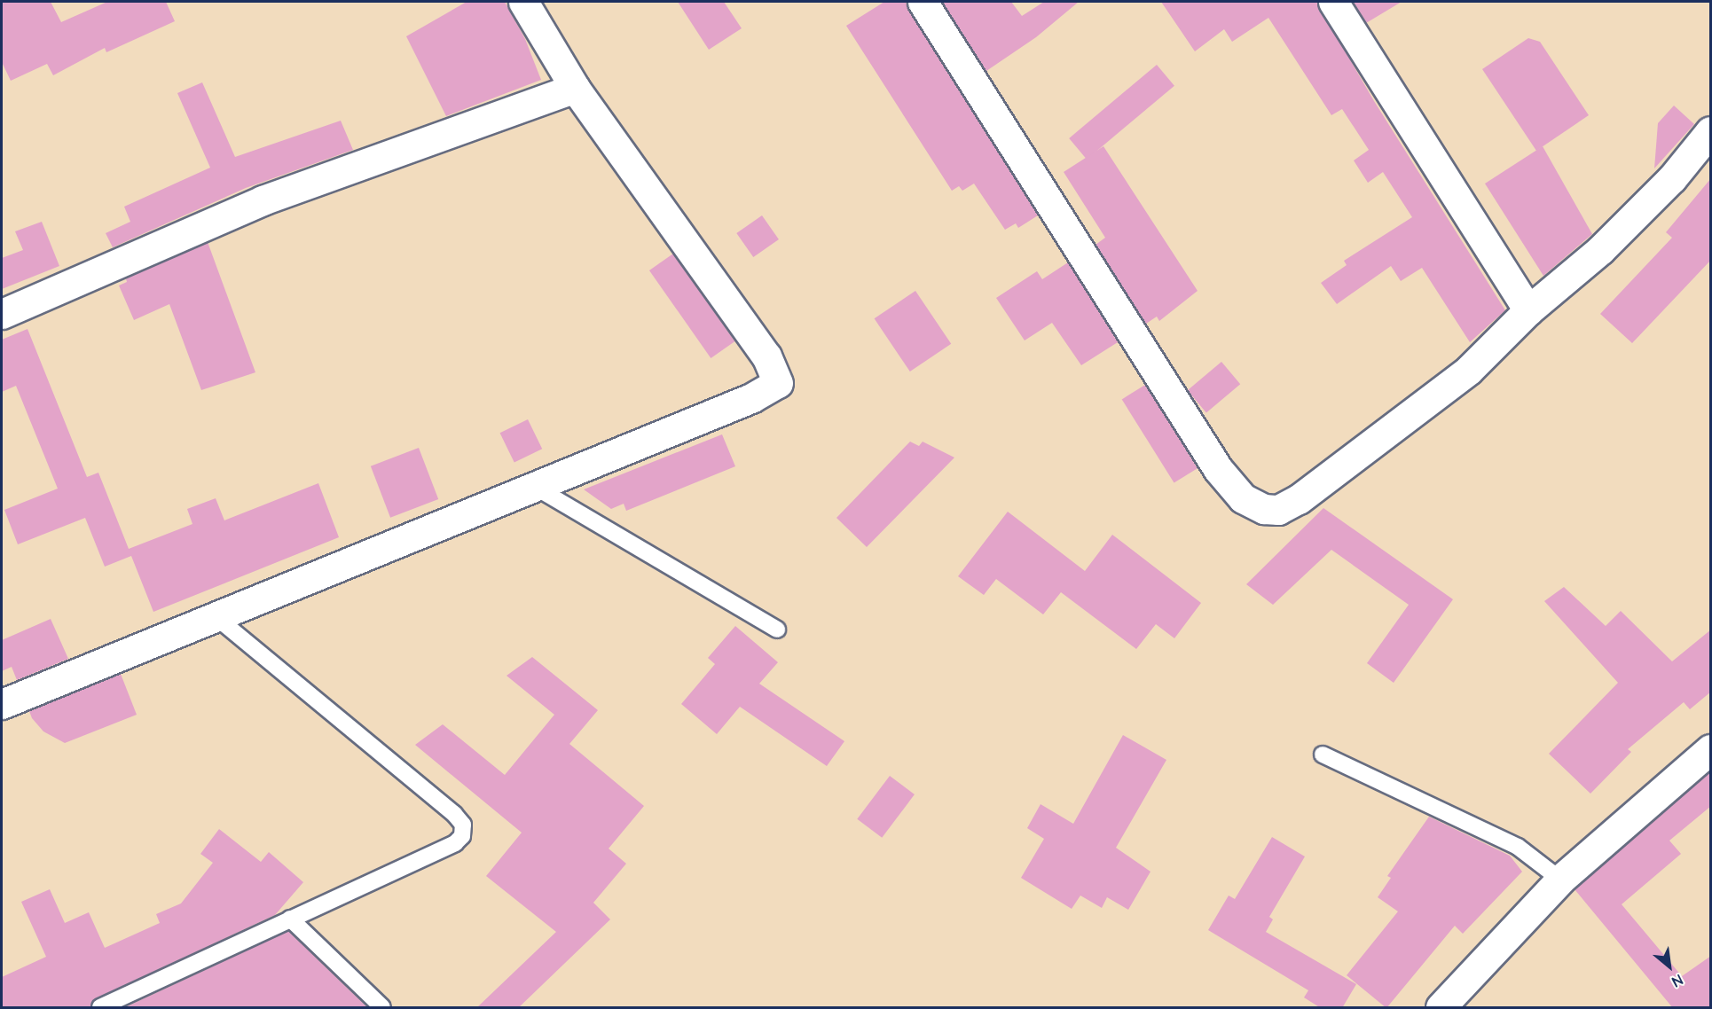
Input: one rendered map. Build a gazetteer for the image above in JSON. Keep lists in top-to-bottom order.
{
  "north": "bottom right"
}
